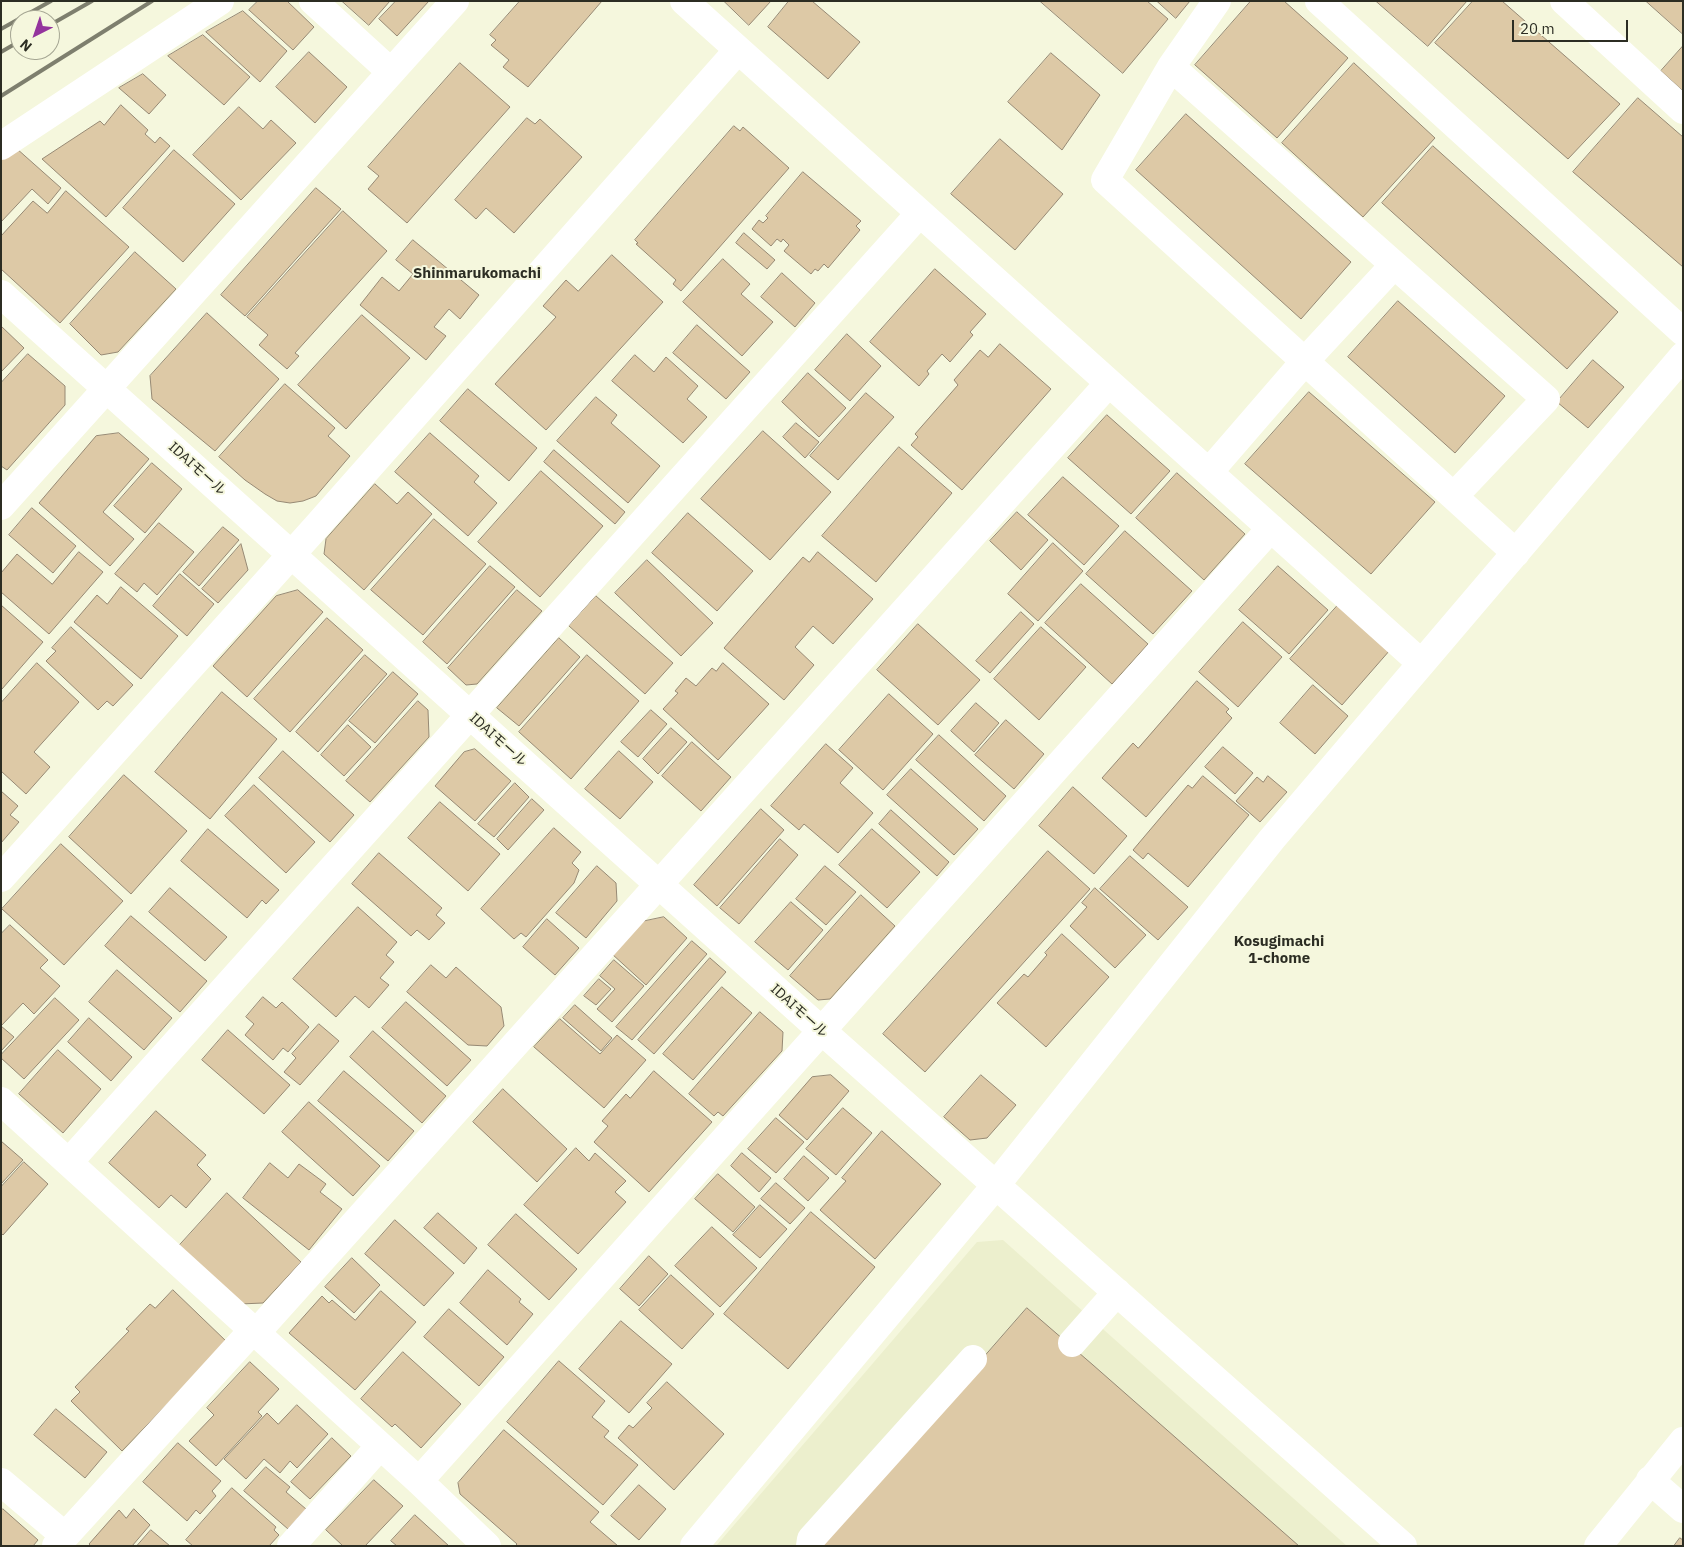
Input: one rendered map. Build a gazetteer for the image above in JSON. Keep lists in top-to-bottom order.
{
  "streets": {
    "street": ["IDAIモール"]
  },
  "districts": ["Shinmarukomachi", "Kosugimachi 1-chome"],
  "scale_bar": "20 m",
  "north": "bottom left"
}
